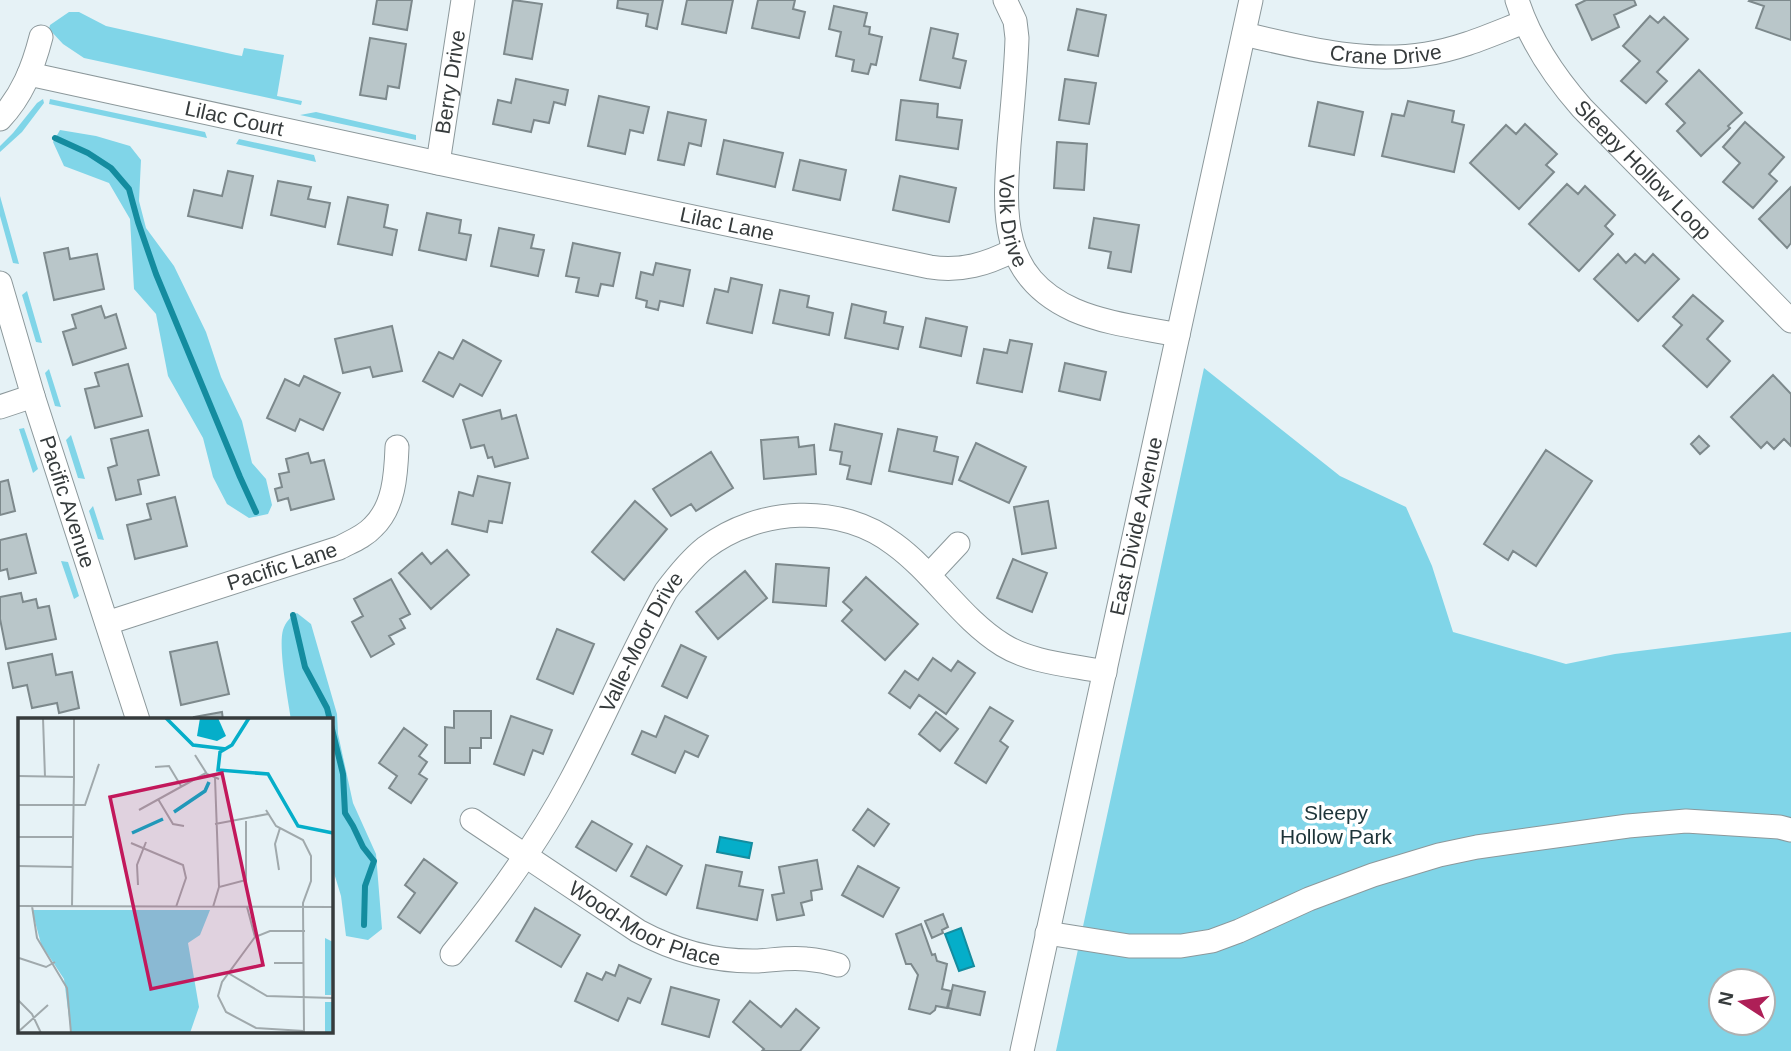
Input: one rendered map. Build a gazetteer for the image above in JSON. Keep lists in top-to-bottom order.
{
  "streets": {
    "street": [
      "Crane Drive",
      "Berry Drive",
      "Lilac Court",
      "Sleepy Hollow Loop",
      "Volk Drive",
      "Lilac Lane",
      "Pacific Avenue",
      "East Divide Avenue",
      "Pacific Lane",
      "Valle-Moor Drive",
      "Wood-Moor Place"
    ]
  },
  "crossings": [
    ["Crane Drive", "Sleepy Hollow Loop"],
    ["Crane Drive", "East Divide Avenue"],
    ["Berry Drive", "Lilac Court"],
    ["Berry Drive", "Lilac Lane"],
    ["Lilac Court", "Lilac Lane"],
    ["Volk Drive", "Lilac Lane"],
    ["Volk Drive", "East Divide Avenue"],
    ["Pacific Avenue", "Pacific Lane"],
    ["East Divide Avenue", "Valle-Moor Drive"],
    ["Valle-Moor Drive", "Wood-Moor Place"]
  ],
  "parks": ["Sleepy Hollow Park"],
  "north": "left"
}
